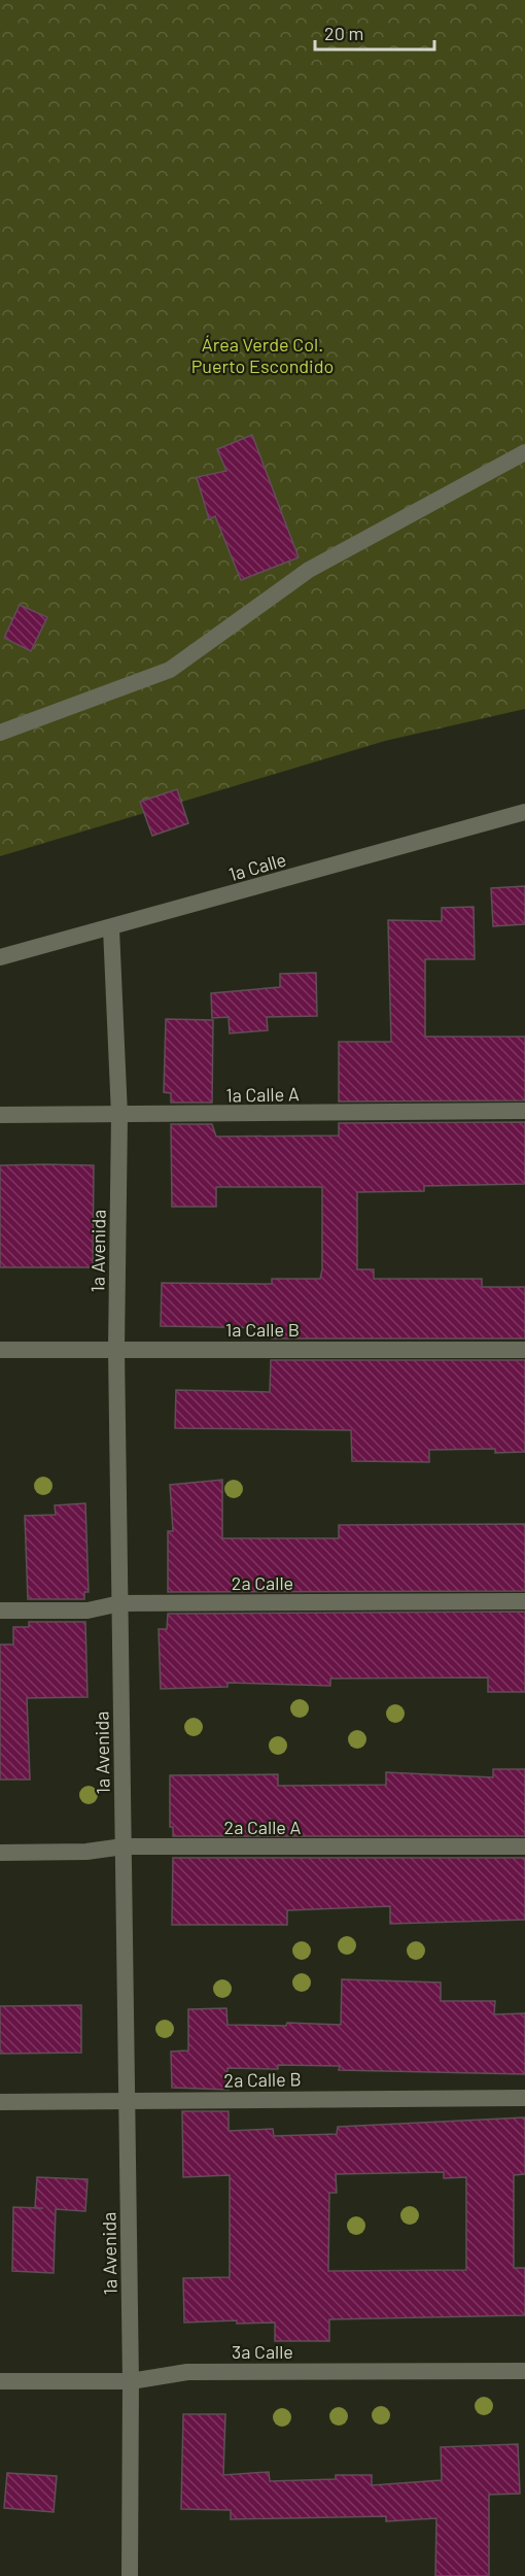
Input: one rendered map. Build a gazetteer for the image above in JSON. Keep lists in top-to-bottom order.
{
  "streets": {
    "street": [
      "1a Calle",
      "1a Calle A",
      "1a Avenida",
      "1a Calle B",
      "2a Calle",
      "2a Calle A",
      "2a Calle B",
      "3a Calle"
    ]
  },
  "crossings": [
    ["1a Calle", "1a Avenida"],
    ["1a Calle A", "1a Avenida"],
    ["1a Avenida", "1a Calle B"],
    ["1a Avenida", "2a Calle"],
    ["1a Avenida", "2a Calle A"],
    ["1a Avenida", "2a Calle B"],
    ["1a Avenida", "3a Calle"]
  ],
  "parks": ["Área Verde Col. Puerto Escondido"],
  "scale_bar": "20 m"
}
